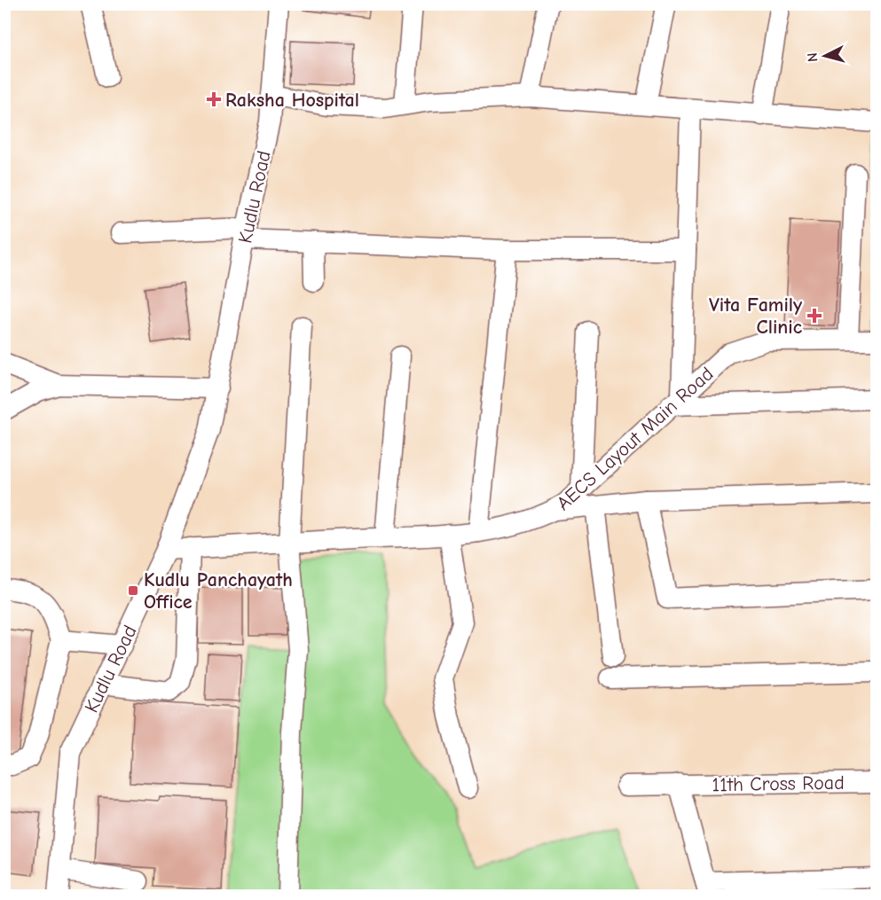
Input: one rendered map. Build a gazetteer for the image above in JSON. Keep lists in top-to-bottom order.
{
  "streets": {
    "street": ["Kudlu Road", "AECS Layout Main Road", "11th Cross Road"]
  },
  "crossings": [
    ["Kudlu Road", "AECS Layout Main Road"]
  ],
  "places": {
    "health": ["Raksha Hospital", "Vita Family Clinic"],
    "transit": ["Kudlu Panchayath Office"]
  },
  "north": "left"
}
